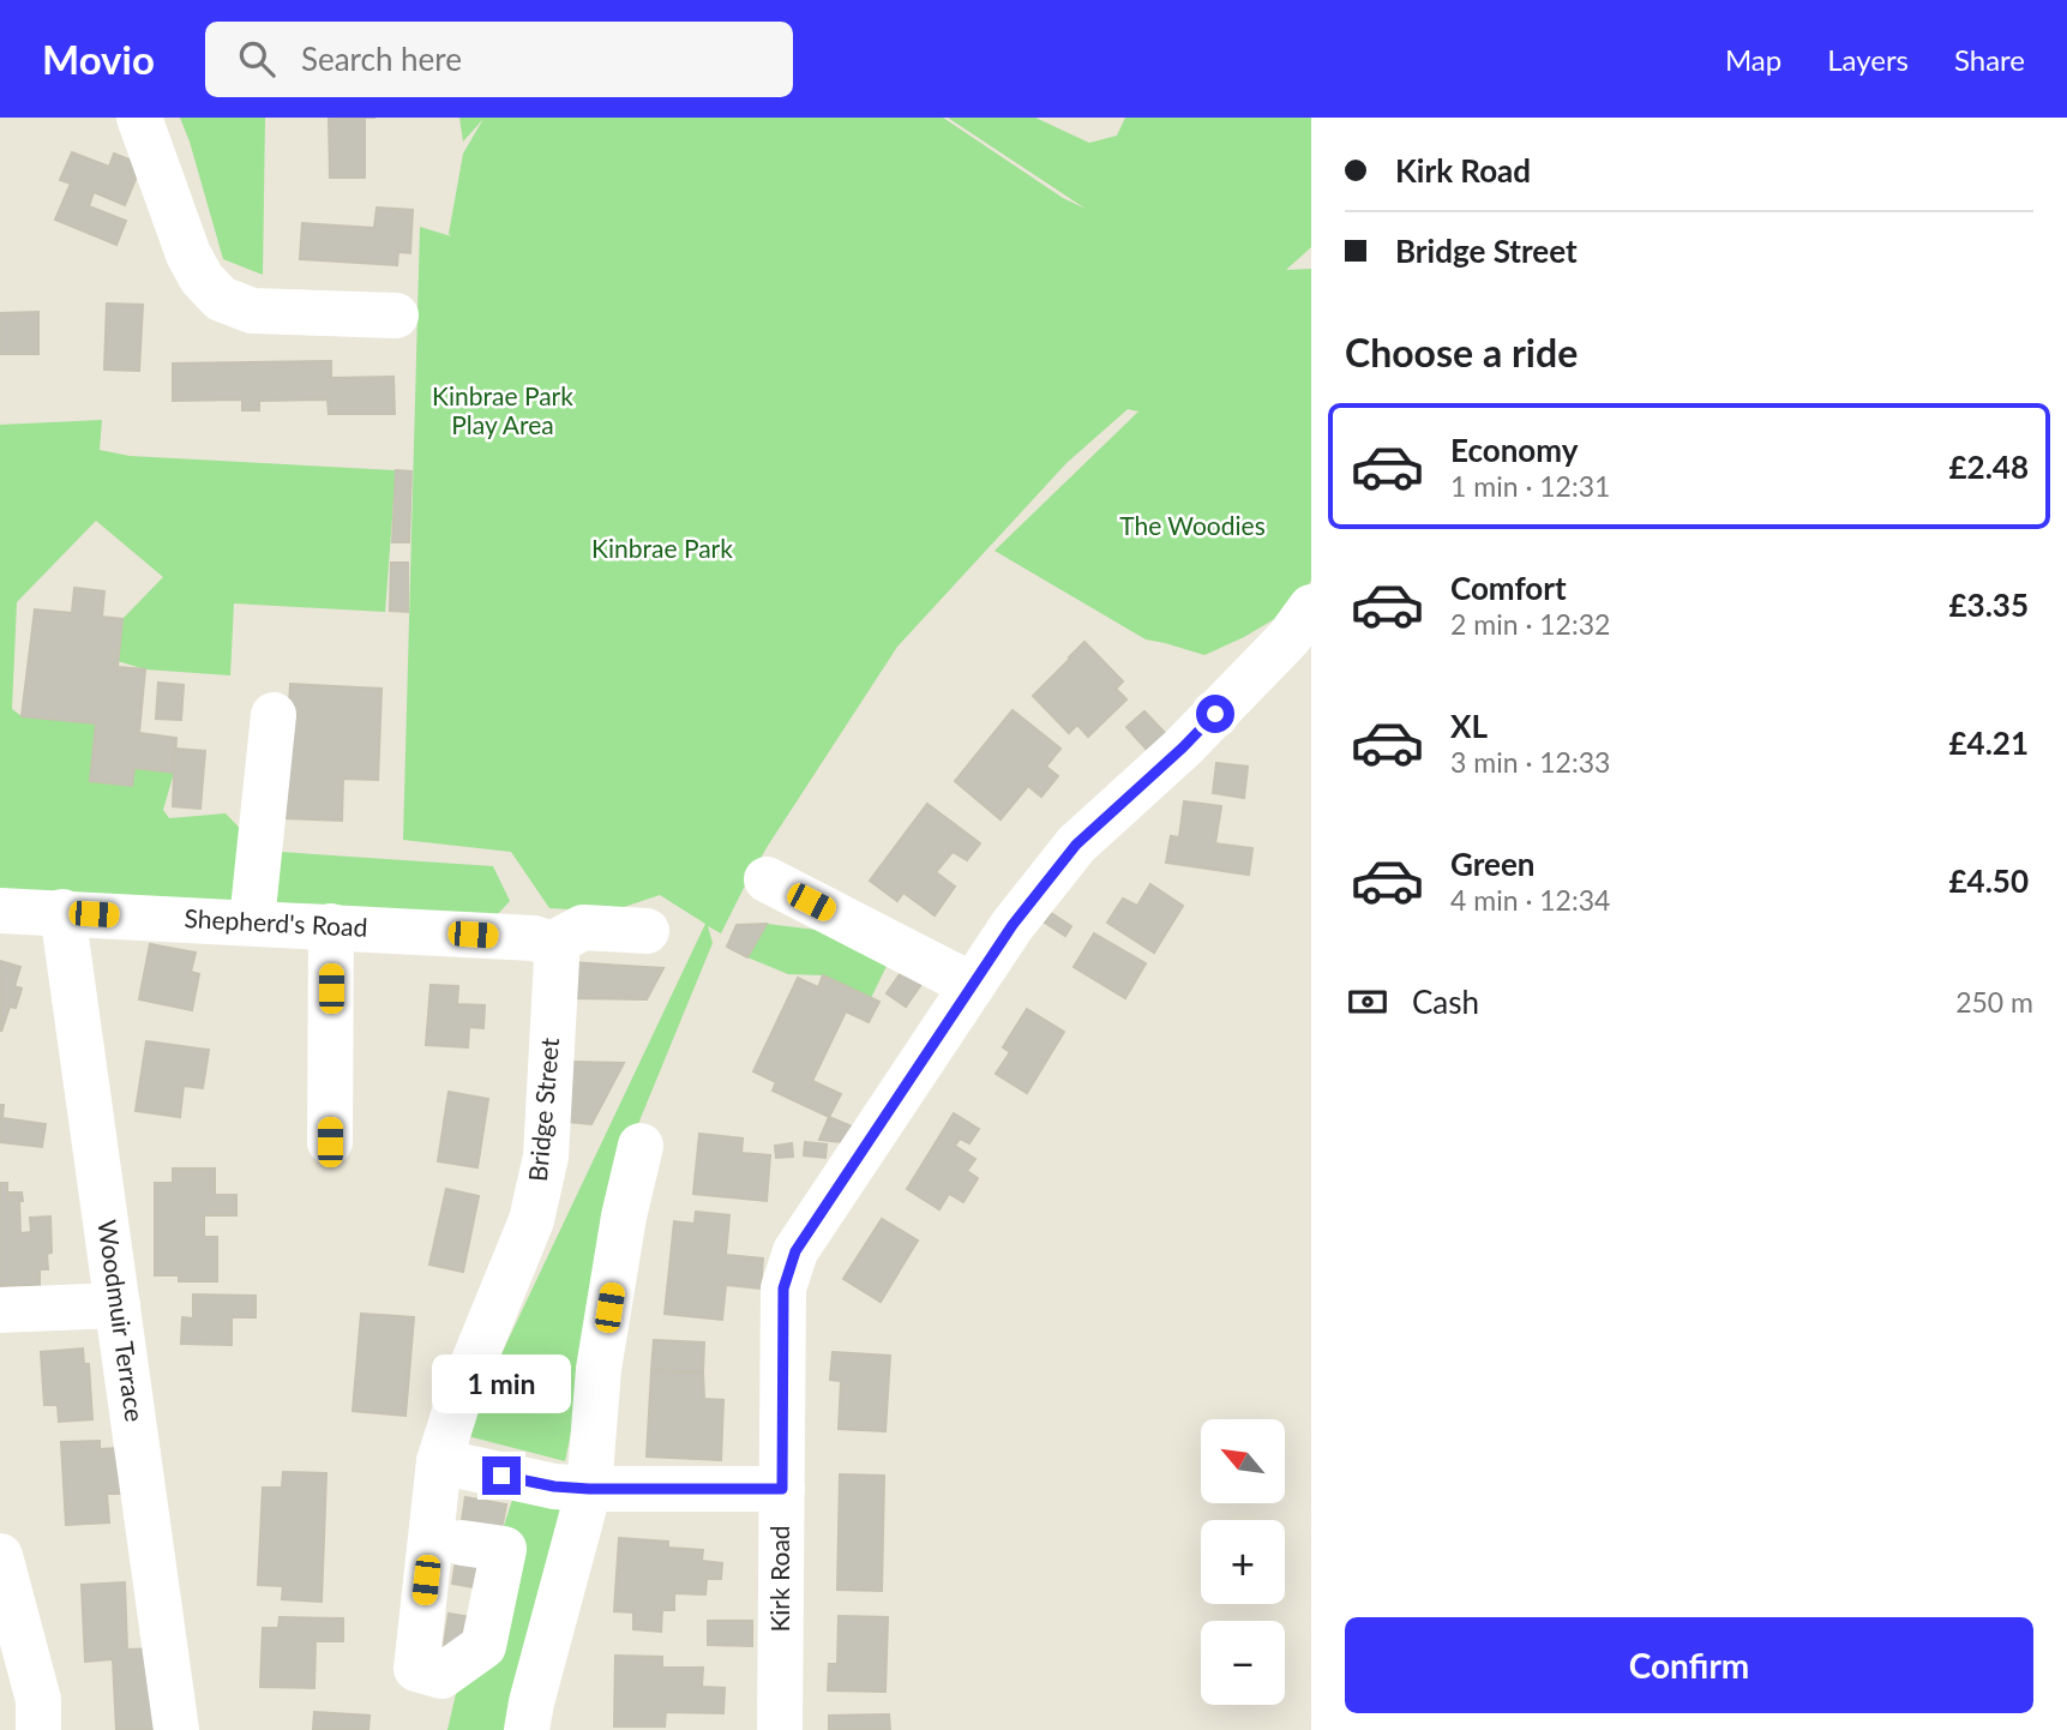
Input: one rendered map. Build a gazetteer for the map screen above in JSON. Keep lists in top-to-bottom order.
{
  "streets": {
    "street": [
      "Shepherd's Road",
      "Bridge Street",
      "Woodmuir Terrace",
      "Kirk Road"
    ]
  },
  "crossings": [
    ["Shepherd's Road", "Bridge Street"],
    ["Shepherd's Road", "Woodmuir Terrace"]
  ],
  "parks": ["Kinbrae Park Play Area", "The Woodies", "Kinbrae Park"],
  "north": "top left",
  "page": {
    "header": "Movio",
    "search": "Search here",
    "nav": ["Map", "Layers", "Share"],
    "banner": ["Kirk Road", "Bridge Street"],
    "heading": "Choose a ride",
    "list": [
      {
        "name": "Economy",
        "note": "1 min · 12:31",
        "value": "£2.48"
      },
      {
        "name": "Comfort",
        "note": "2 min · 12:32",
        "value": "£3.35"
      },
      {
        "name": "XL",
        "note": "3 min · 12:33",
        "value": "£4.21"
      },
      {
        "name": "Green",
        "note": "4 min · 12:34",
        "value": "£4.50"
      }
    ],
    "pay": ["Cash", "250 m"],
    "bubble": "1 min",
    "map_buttons": ["+", "−"],
    "buttons": "Confirm"
  }
}
